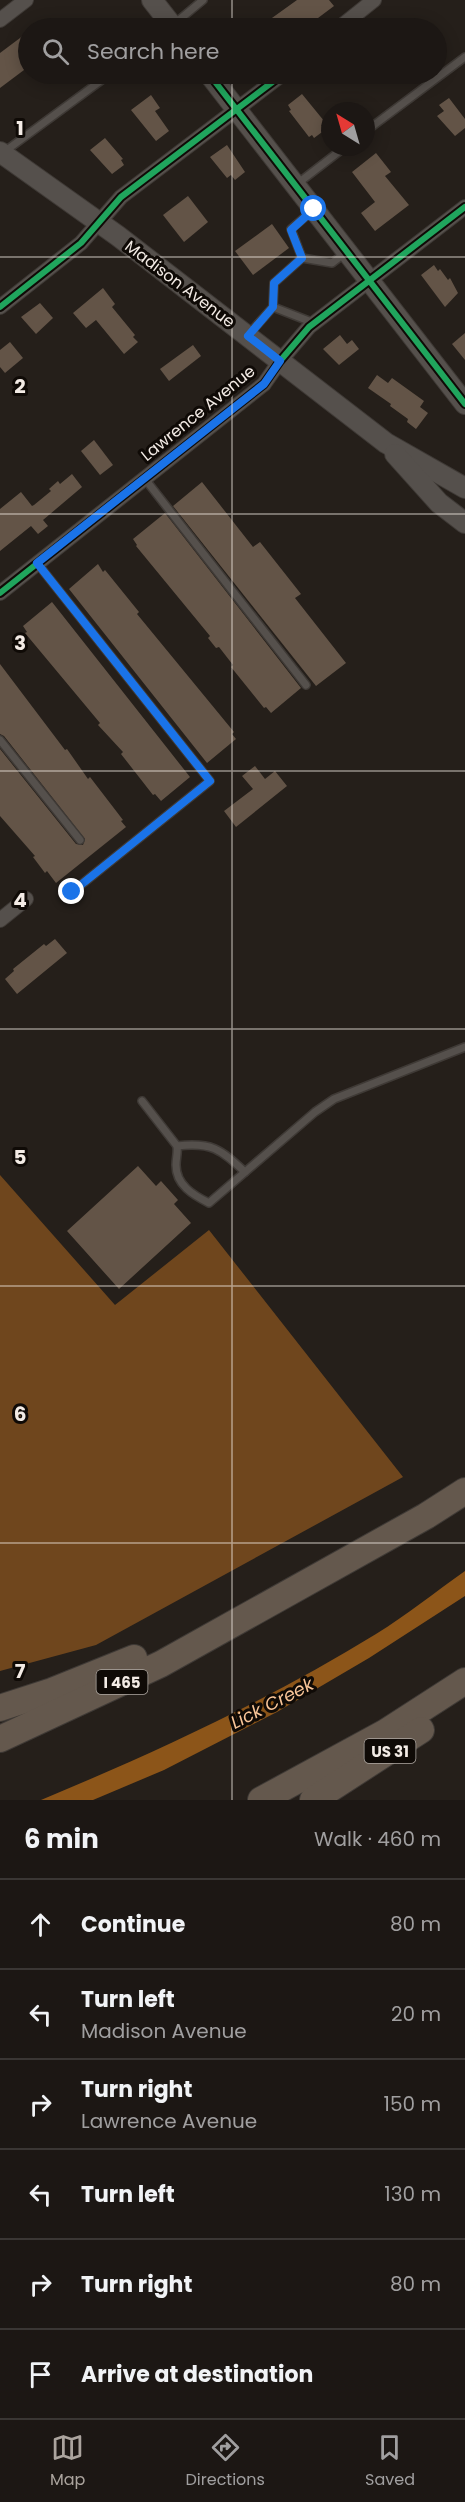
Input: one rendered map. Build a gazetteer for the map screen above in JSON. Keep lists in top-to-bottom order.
{
  "streets": {
    "highway": ["I 465", "US 31"],
    "main road": ["Madison Avenue"],
    "street": ["Lawrence Avenue"]
  },
  "crossings": [
    ["Madison Avenue", "Lawrence Avenue"]
  ],
  "water": ["Lick Creek"],
  "north": "top left",
  "page": {
    "search": "Search here",
    "heading": ["6 min", "Walk · 460 m"],
    "list": [
      ["Continue", "80 m"],
      ["Turn left", "Madison Avenue", "20 m"],
      ["Turn right", "Lawrence Avenue", "150 m"],
      ["Turn left", "130 m"],
      ["Turn right", "80 m"],
      "Arrive at destination"
    ],
    "nav": ["Map", "Directions", "Saved"]
  },
  "grid": {
    "rows": [
      "1",
      "2",
      "3",
      "4",
      "5",
      "6",
      "7"
    ]
  }
}
